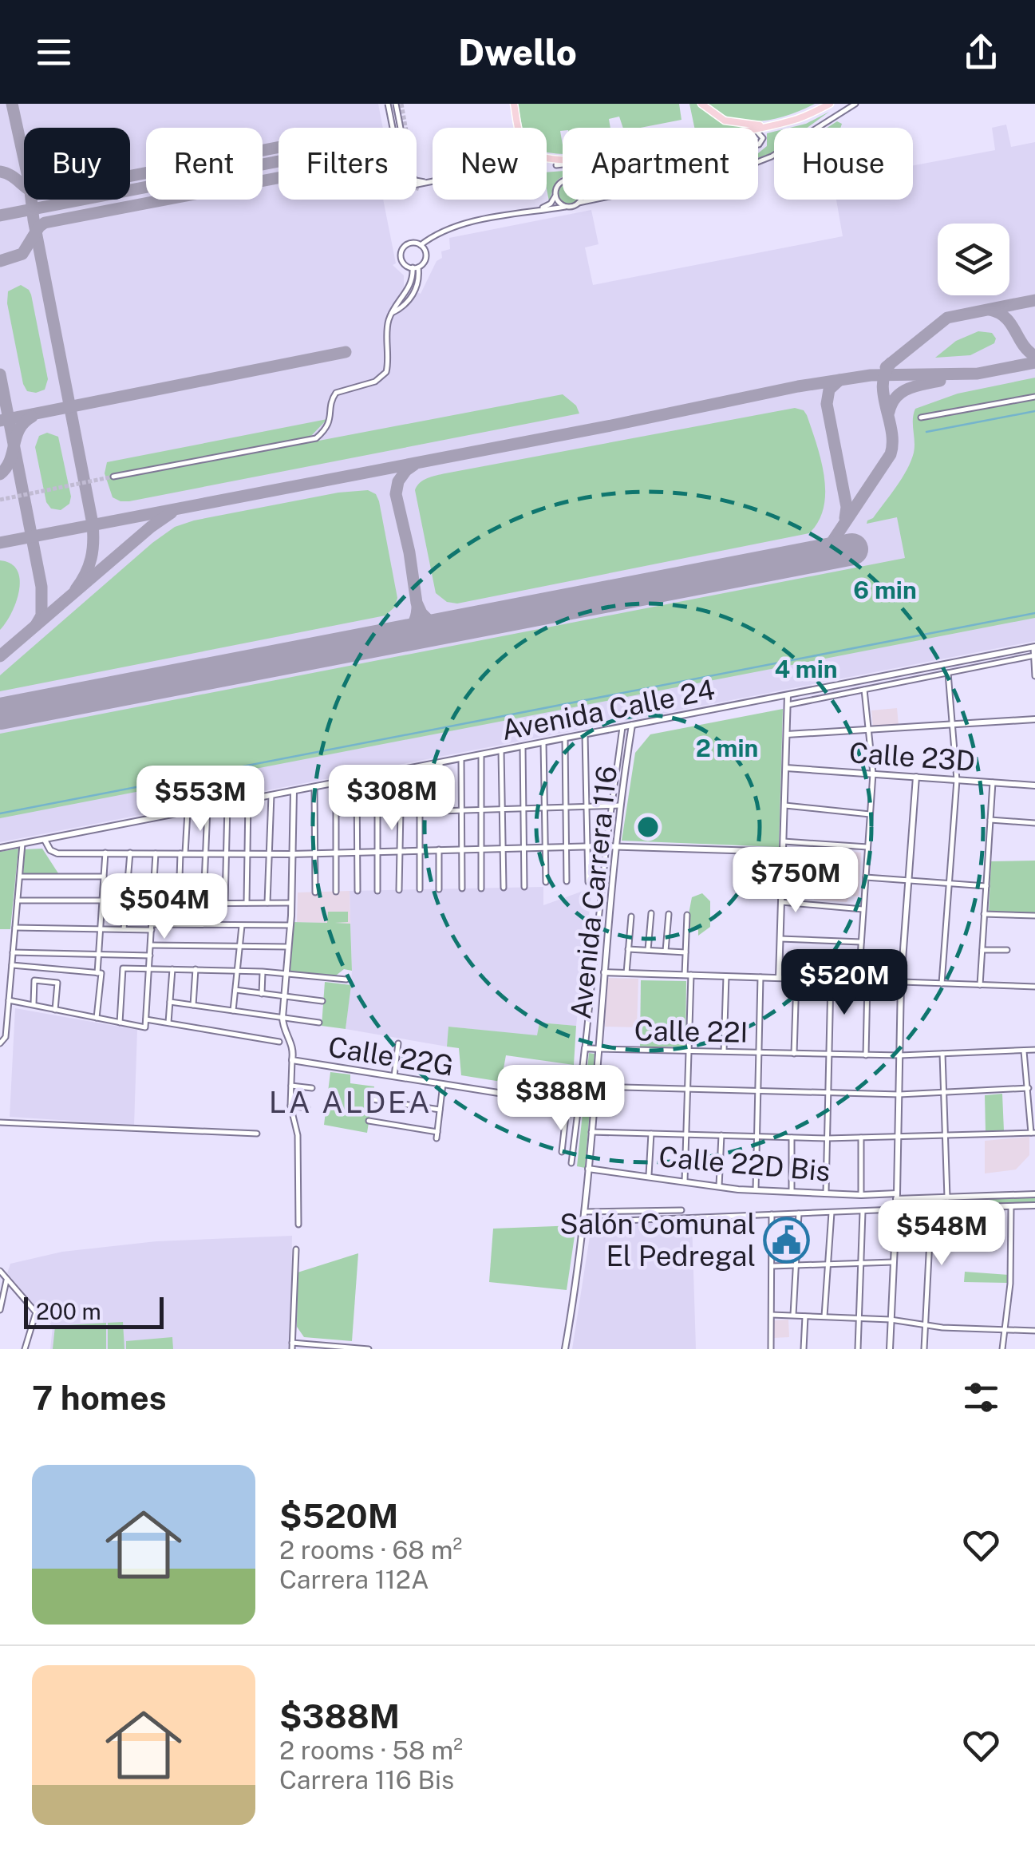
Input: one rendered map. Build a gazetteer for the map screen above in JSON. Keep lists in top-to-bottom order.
{
  "streets": {
    "street": [
      "Avenida Calle 24",
      "Calle 23D",
      "Avenida Carrera 116",
      "Calle 22I",
      "Calle 22G",
      "Calle 22D Bis"
    ]
  },
  "crossings": [
    ["Avenida Calle 24", "Avenida Carrera 116"],
    ["Avenida Carrera 116", "Calle 22I"],
    ["Avenida Carrera 116", "Calle 22D Bis"]
  ],
  "districts": ["LA ALDEA"],
  "places": {
    "public building": ["Salón Comunal El Pedregal"]
  },
  "scale_bar": "200 m",
  "page": {
    "header": "Dwello",
    "chip": [
      "Buy",
      "Rent",
      "Filters",
      "New",
      "Apartment",
      "House"
    ],
    "price": [
      "$308M",
      "$553M",
      "$750M",
      "$504M",
      "$520M",
      "$388M",
      "$548M"
    ],
    "scale": "200 m",
    "heading": "7 homes",
    "list": [
      {
        "name": "$520M",
        "note": "2 rooms · 68 m² · Carrera 112A"
      },
      {
        "name": "$388M",
        "note": "2 rooms · 58 m² · Carrera 116 Bis"
      }
    ]
  },
  "rings": ["6 min", "4 min", "2 min"]
}
